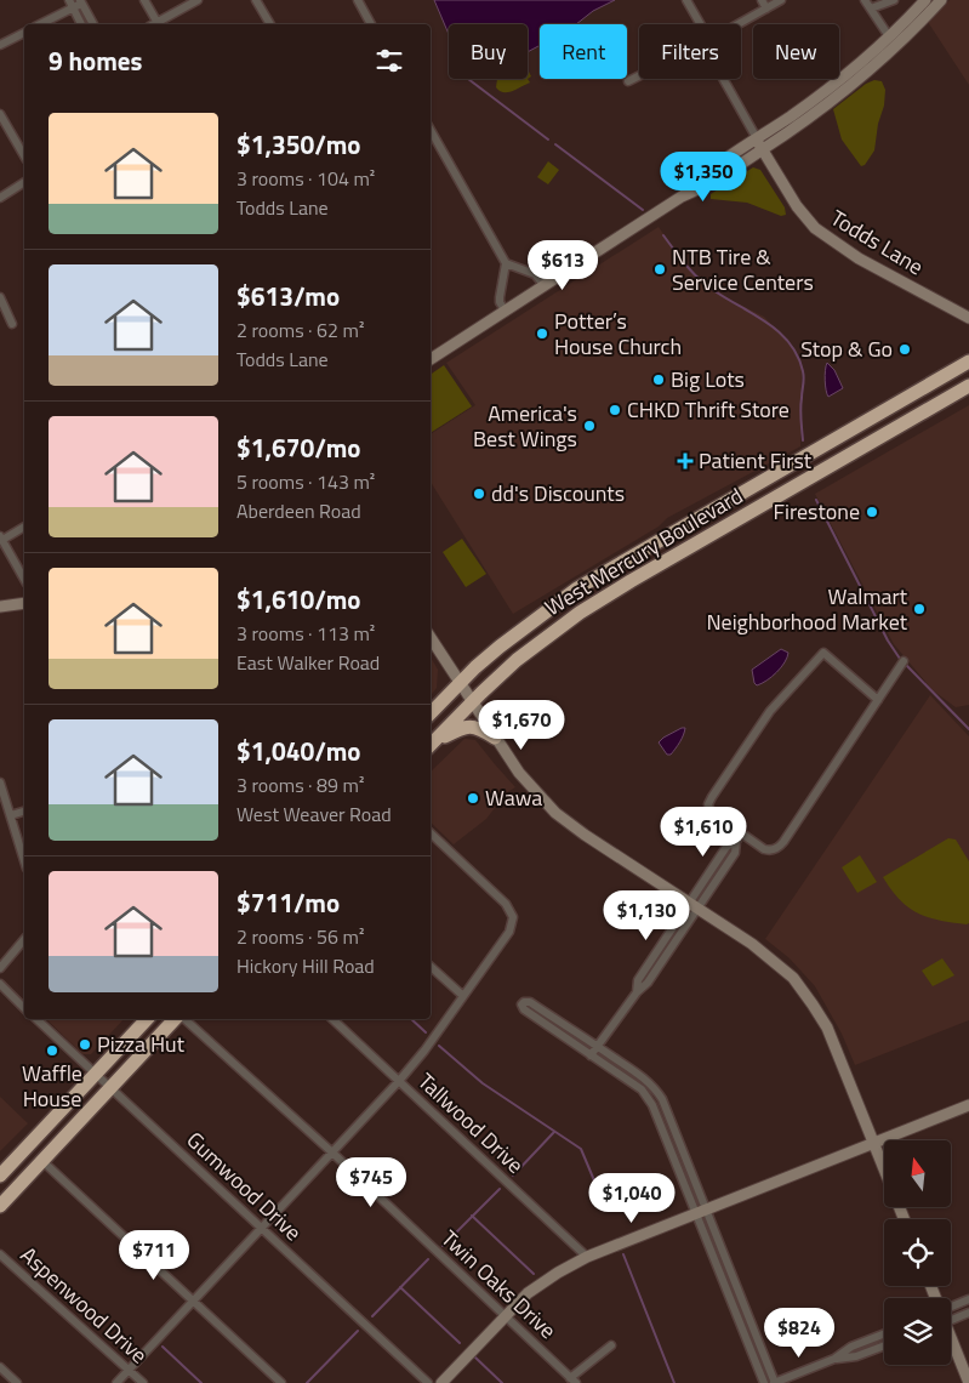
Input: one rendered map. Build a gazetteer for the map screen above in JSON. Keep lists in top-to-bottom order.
{
  "streets": {
    "highway": ["West Mercury Boulevard"],
    "main road": ["Todds Lane"],
    "street": [
      "Tallwood Drive",
      "Gumwood Drive",
      "Twin Oaks Drive",
      "Aspenwood Drive"
    ]
  },
  "places": {
    "other": [
      "NTB Tire & Service Centers",
      "Potter’s House Church",
      "Stop & Go",
      "Big Lots",
      "CHKD Thrift Store",
      "America's Best Wings",
      "dd's Discounts",
      "Firestone",
      "Walmart Neighborhood Market",
      "Wawa",
      "Pizza Hut",
      "Waffle House"
    ],
    "health": ["Patient First"]
  },
  "north": "top",
  "page": {
    "chip": [
      "Buy",
      "Rent",
      "Filters",
      "New"
    ],
    "heading": "9 homes",
    "list": [
      {
        "name": "$1,350/mo",
        "note": "3 rooms · 104 m² · Todds Lane"
      },
      {
        "name": "$613/mo",
        "note": "2 rooms · 62 m² · Todds Lane"
      },
      {
        "name": "$1,670/mo",
        "note": "5 rooms · 143 m² · Aberdeen Road"
      },
      {
        "name": "$1,610/mo",
        "note": "3 rooms · 113 m² · East Walker Road"
      },
      {
        "name": "$1,040/mo",
        "note": "3 rooms · 89 m² · West Weaver Road"
      },
      {
        "name": "$711/mo",
        "note": "2 rooms · 56 m² · Hickory Hill Road"
      }
    ],
    "price": [
      "$1,350",
      "$613",
      "$1,670",
      "$1,610",
      "$1,130",
      "$745",
      "$1,040",
      "$711",
      "$824"
    ]
  }
}
